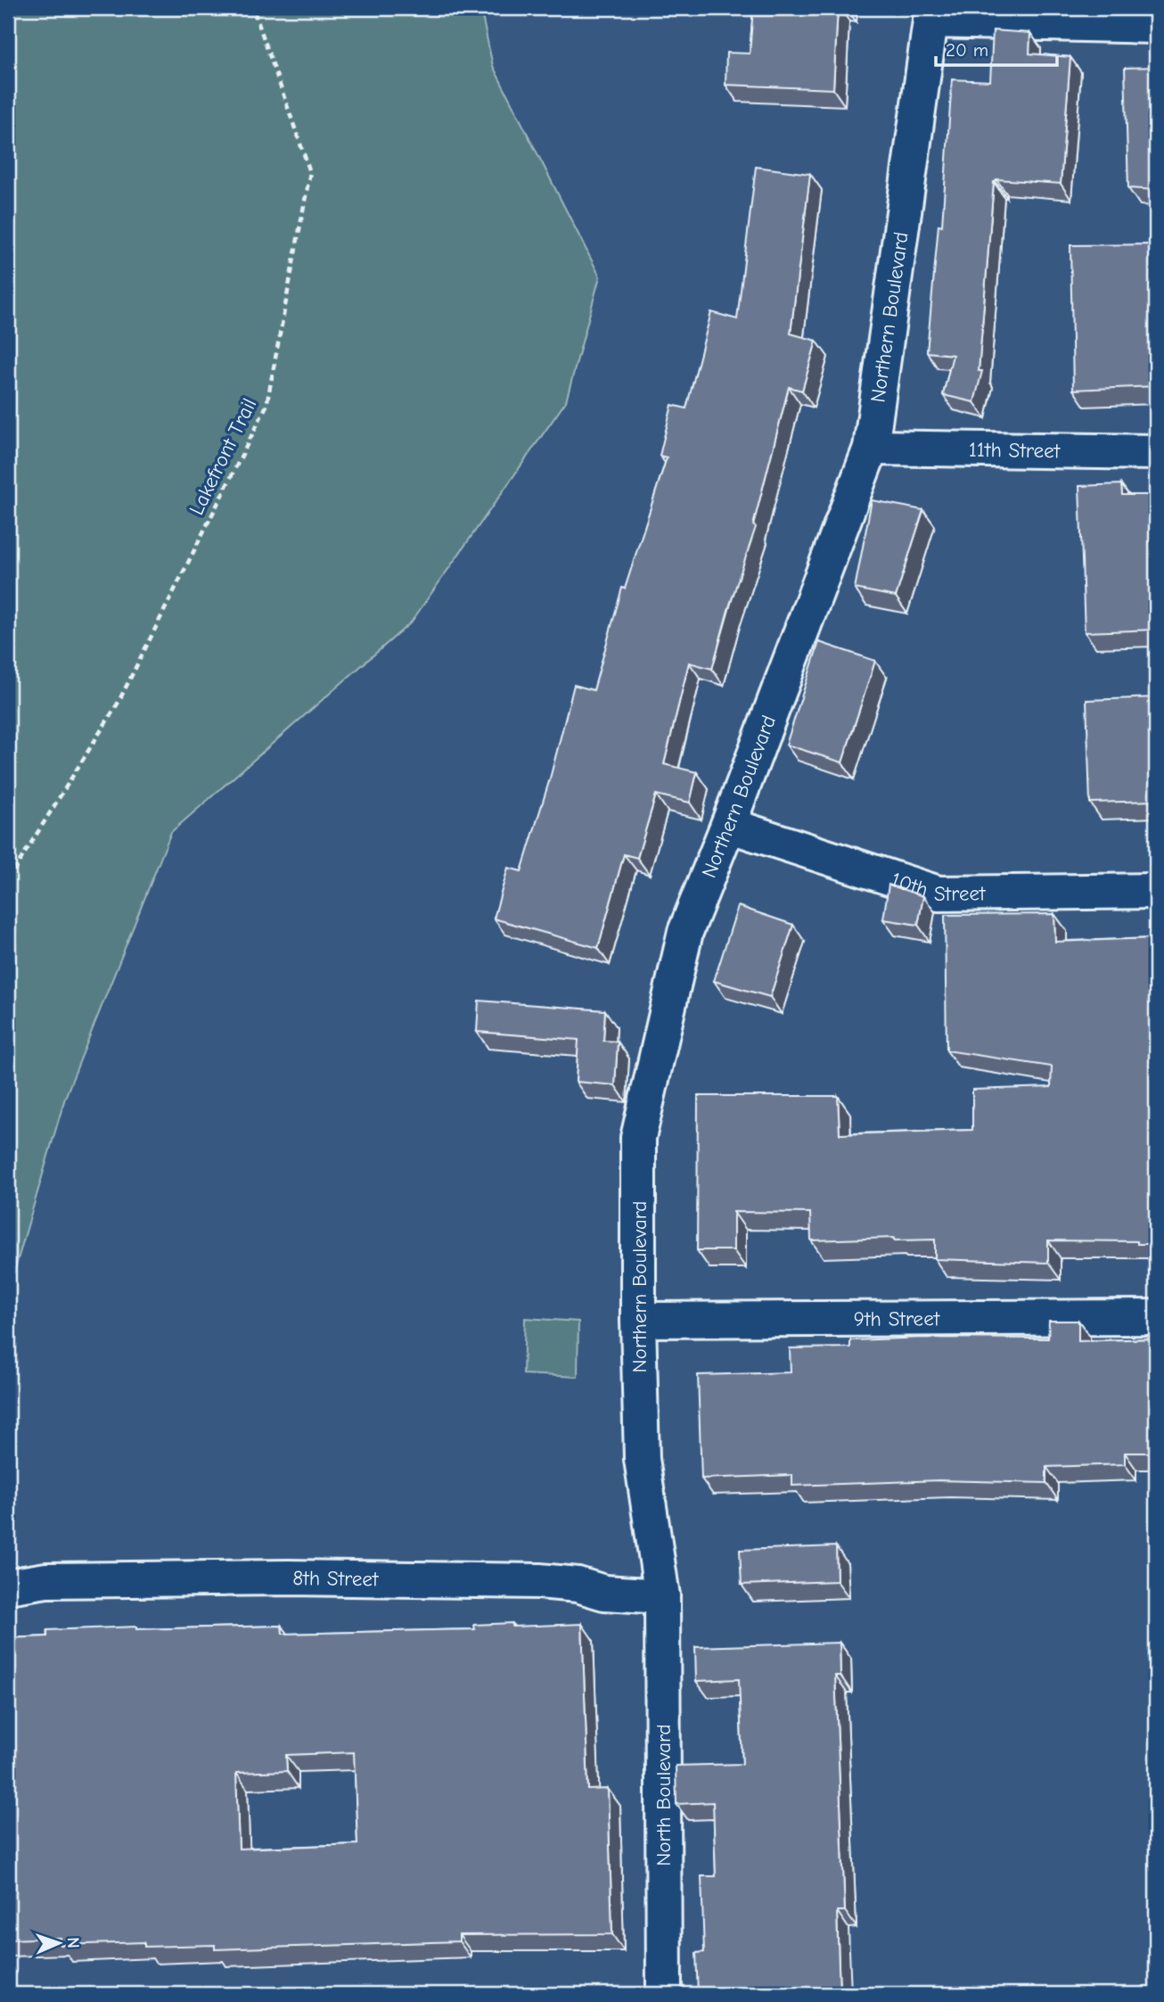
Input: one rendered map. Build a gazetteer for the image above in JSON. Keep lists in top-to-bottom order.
{
  "streets": {
    "street": [
      "Northern Boulevard",
      "11th Street",
      "10th Street",
      "9th Street",
      "8th Street",
      "North Boulevard"
    ],
    "path": ["Lakefront Trail"]
  },
  "crossings": [
    ["Northern Boulevard", "11th Street"],
    ["Northern Boulevard", "10th Street"],
    ["Northern Boulevard", "9th Street"],
    ["Northern Boulevard", "8th Street"],
    ["Northern Boulevard", "North Boulevard"],
    ["8th Street", "North Boulevard"]
  ],
  "scale_bar": "20 m",
  "north": "right"
}
